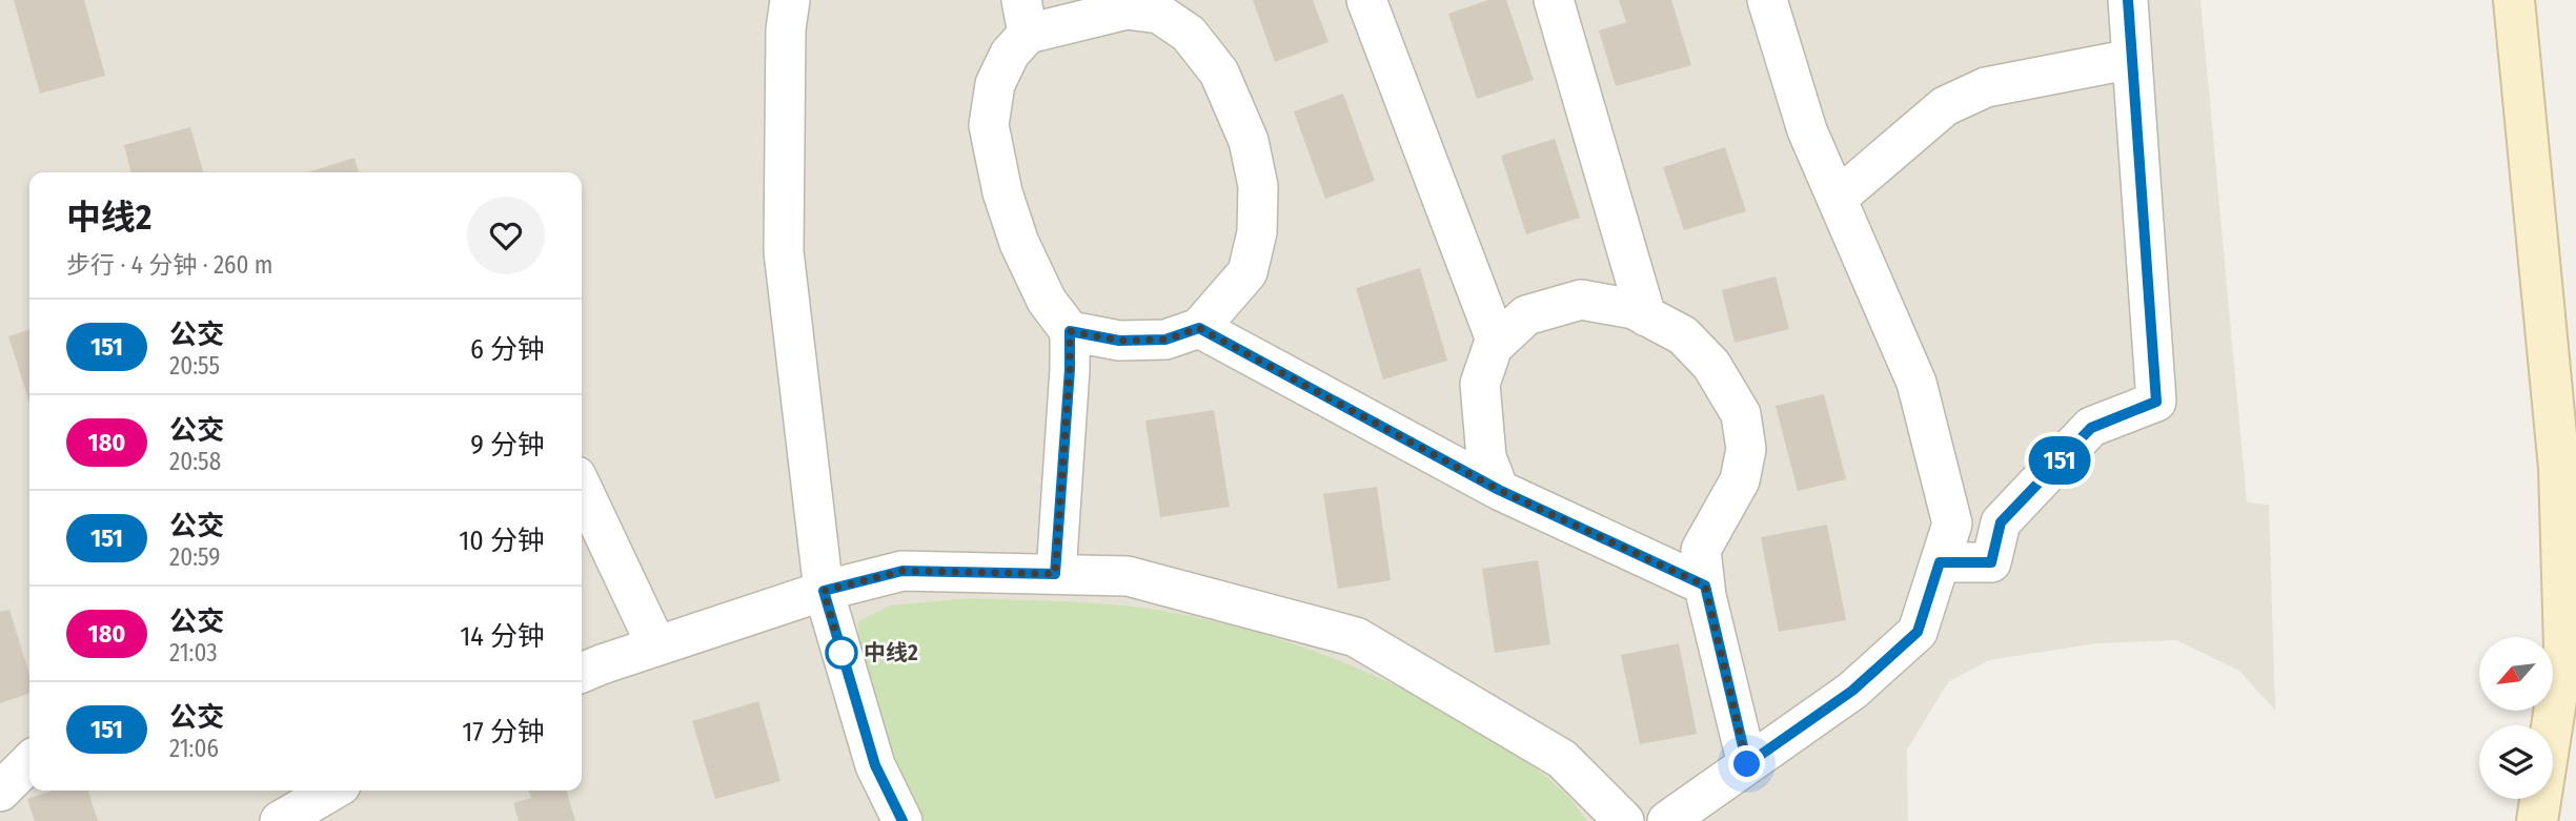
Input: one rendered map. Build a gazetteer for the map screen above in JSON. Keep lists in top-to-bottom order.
{
  "places": ["中线2"],
  "lines": ["bus line 151"],
  "north": "bottom left",
  "page": {
    "on_map": "151",
    "heading": ["中线2", "步行 · 4 分钟 · 260 m"],
    "list": [
      {
        "mark": "151",
        "name": "公交",
        "note": "20:55",
        "value": "6 分钟"
      },
      {
        "mark": "180",
        "name": "公交",
        "note": "20:58",
        "value": "9 分钟"
      },
      {
        "mark": "151",
        "name": "公交",
        "note": "20:59",
        "value": "10 分钟"
      },
      {
        "mark": "180",
        "name": "公交",
        "note": "21:03",
        "value": "14 分钟"
      },
      {
        "mark": "151",
        "name": "公交",
        "note": "21:06",
        "value": "17 分钟"
      }
    ]
  }
}
